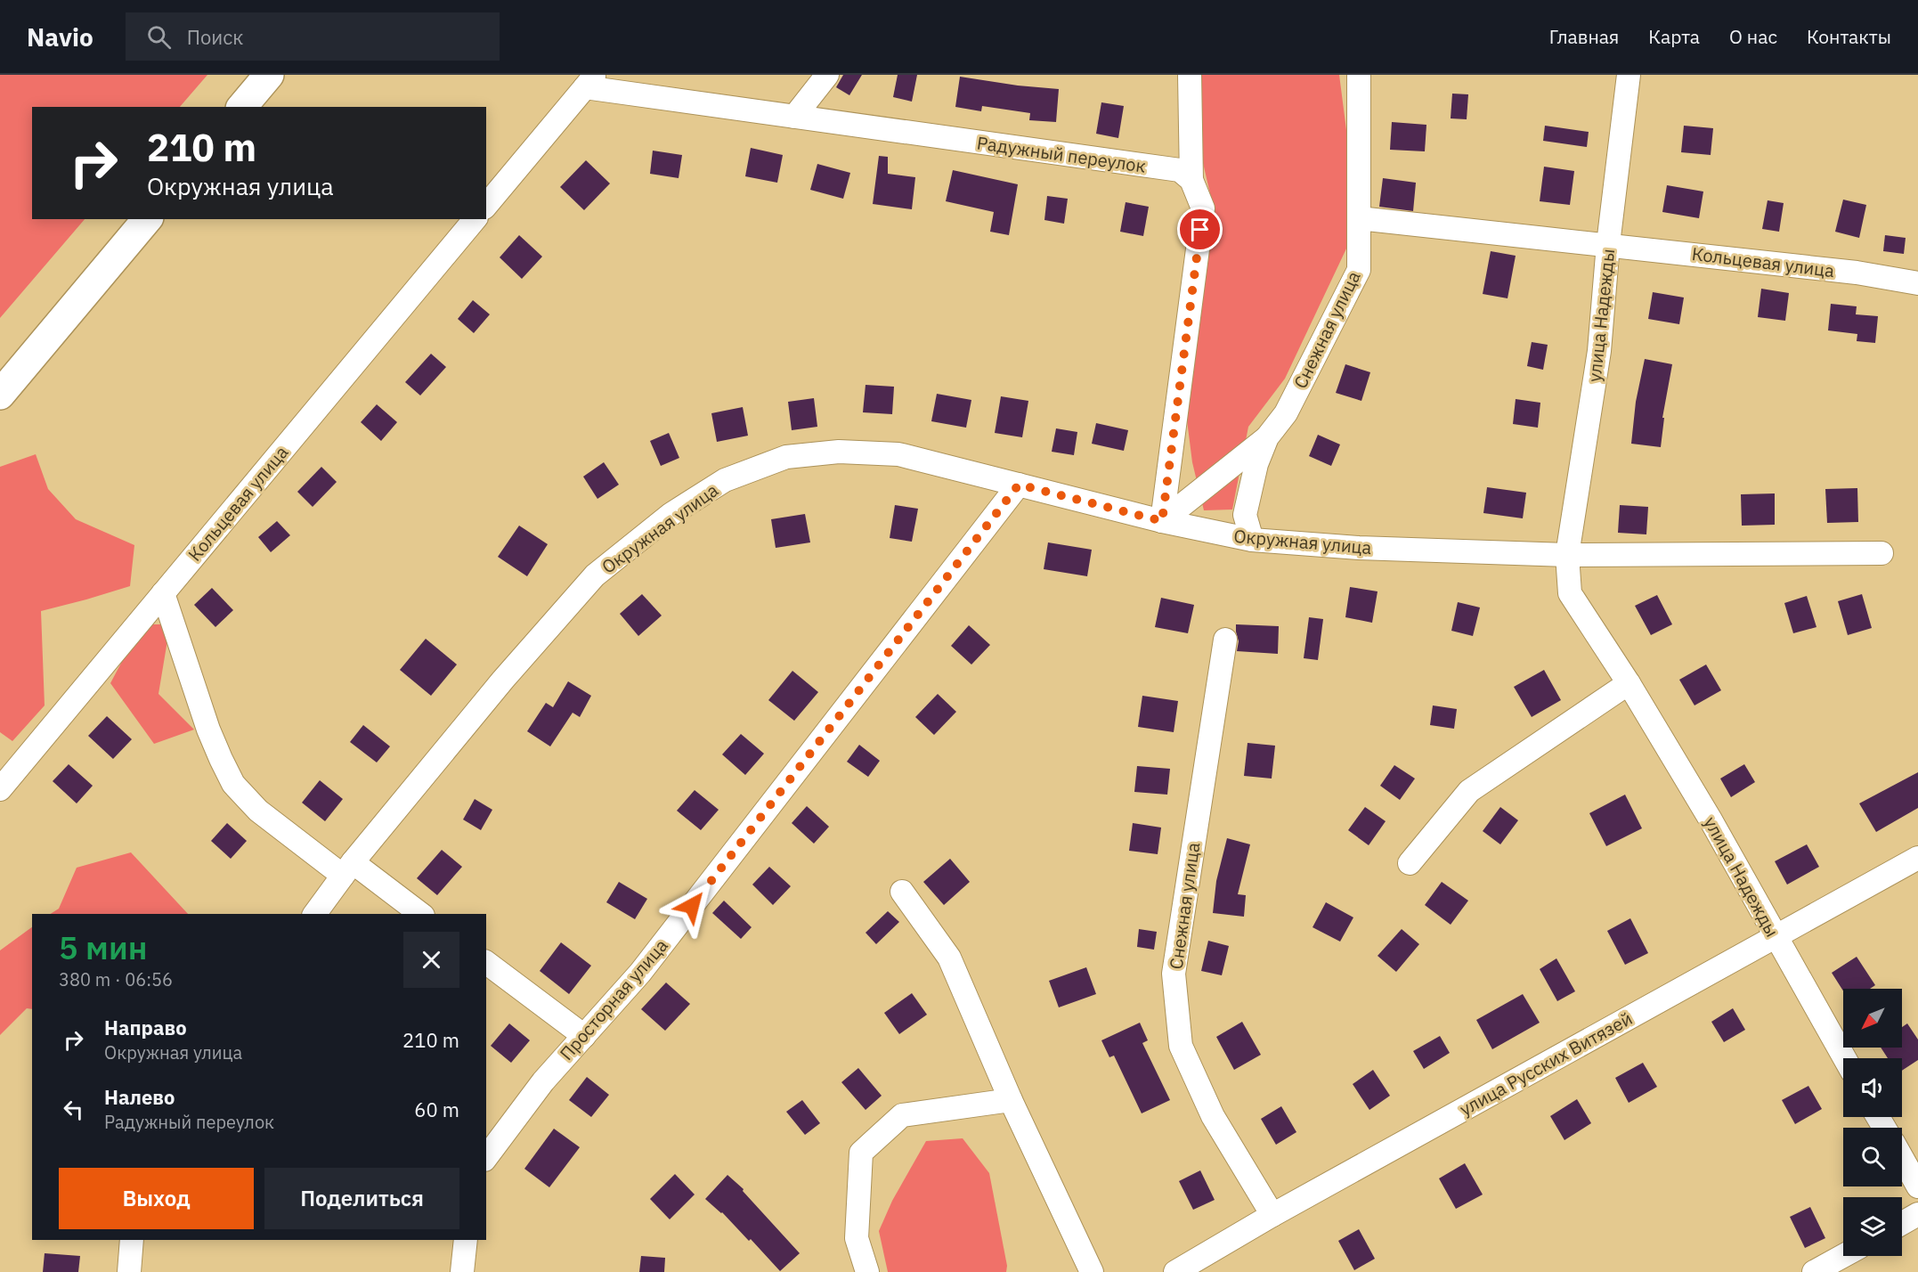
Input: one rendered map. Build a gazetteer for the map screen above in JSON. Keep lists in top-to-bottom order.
{
  "streets": {
    "street": [
      "Радужный переулок",
      "Кольцевая улица",
      "улица Надежды",
      "Снежная улица",
      "Окружная улица",
      "Просторная улица",
      "улица Русских Витязей"
    ]
  },
  "crossings": [
    ["Кольцевая улица", "улица Надежды"],
    ["Кольцевая улица", "Снежная улица"],
    ["улица Надежды", "Окружная улица"],
    ["улица Надежды", "улица Русских Витязей"],
    ["Снежная улица", "Окружная улица"],
    ["Снежная улица", "улица Русских Витязей"],
    ["Окружная улица", "Просторная улица"]
  ],
  "north": "bottom left",
  "page": {
    "header": "Navio",
    "search": "Поиск",
    "nav": [
      "Главная",
      "Карта",
      "О нас",
      "Контакты"
    ],
    "turn": ["210 m", "Окружная улица"],
    "heading": ["5 мин", "380 m · 06:56"],
    "list": [
      {
        "name": "Направо",
        "note": "Окружная улица",
        "value": "210 m"
      },
      {
        "name": "Налево",
        "note": "Радужный переулок",
        "value": "60 m"
      }
    ],
    "buttons": ["Выход", "Поделиться"]
  }
}
